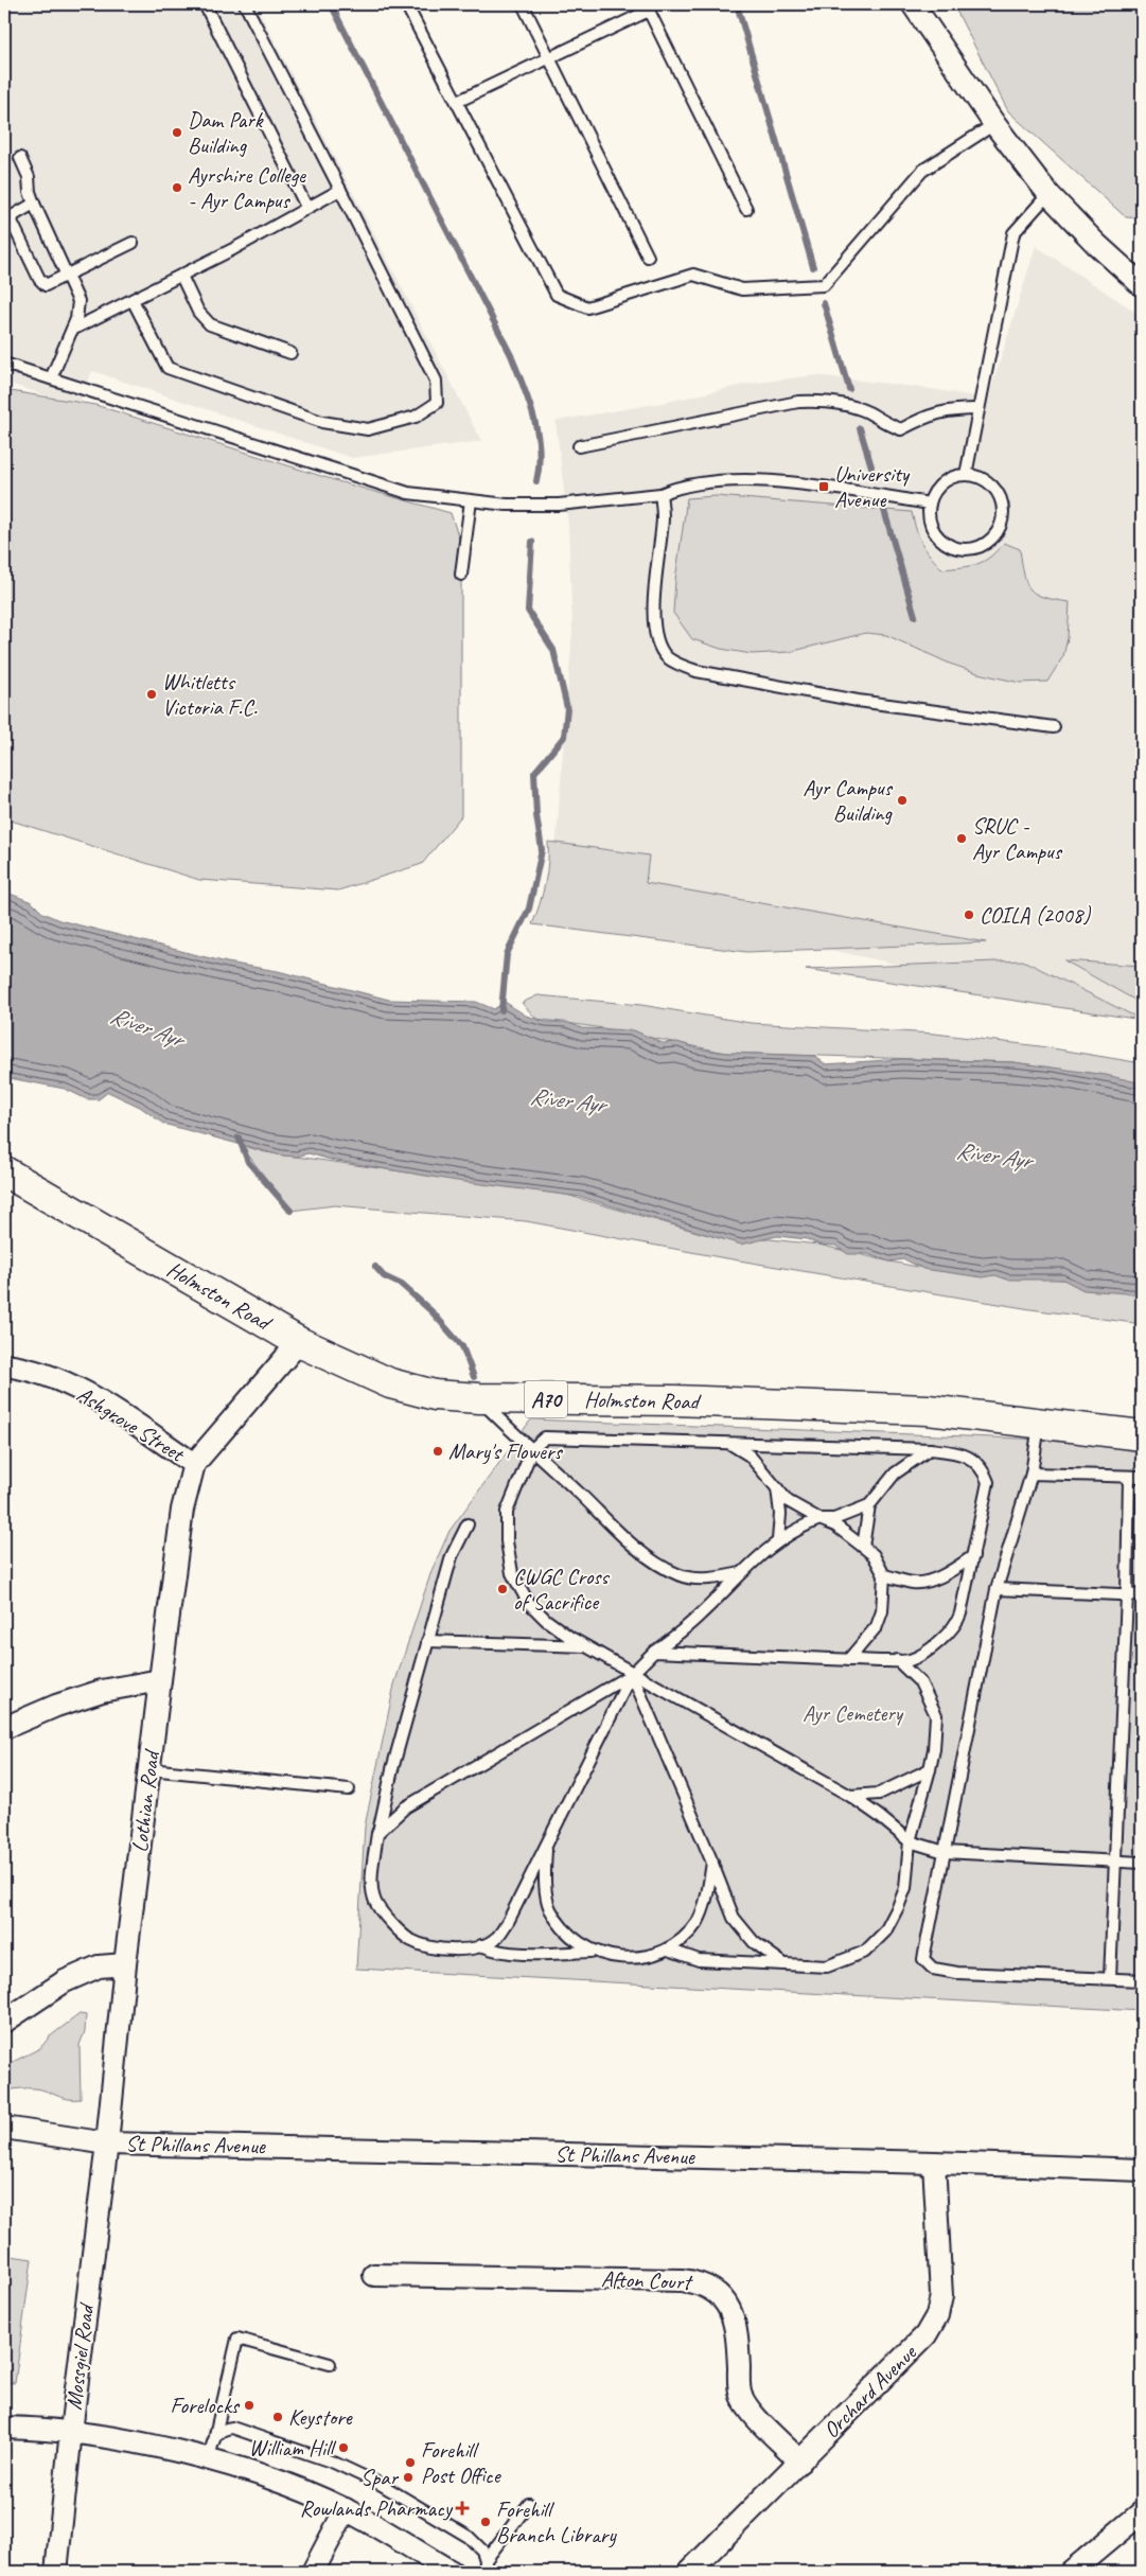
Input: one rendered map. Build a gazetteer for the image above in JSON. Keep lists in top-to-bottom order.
{
  "streets": {
    "main road": ["Holmston Road", "A70"],
    "street": [
      "Ashgrove Street",
      "Lothian Road",
      "St Phillans Avenue",
      "Afton Court",
      "Mossgiel Road",
      "Orchard Avenue"
    ]
  },
  "crossings": [
    ["Holmston Road", "Ashgrove Street"],
    ["Ashgrove Street", "Lothian Road"],
    ["Lothian Road", "St Phillans Avenue"],
    ["Lothian Road", "Mossgiel Road"],
    ["St Phillans Avenue", "Mossgiel Road"],
    ["St Phillans Avenue", "Orchard Avenue"],
    ["Afton Court", "Orchard Avenue"]
  ],
  "water": ["River Ayr"],
  "parks": ["Ayr Cemetery"],
  "places": {
    "other": [
      "Dam Park Building",
      "Ayrshire College - Ayr Campus",
      "Whitletts Victoria F.C.",
      "Ayr Campus Building",
      "SRUC - Ayr Campus",
      "COILA (2008)",
      "Mary's Flowers",
      "CWGC Cross of Sacrifice",
      "Forelocks",
      "Keystore",
      "William Hill",
      "Forehill Post Office",
      "Spar",
      "Forehill Branch Library"
    ],
    "transit": ["University Avenue"],
    "health": ["Rowlands Pharmacy"]
  }
}
